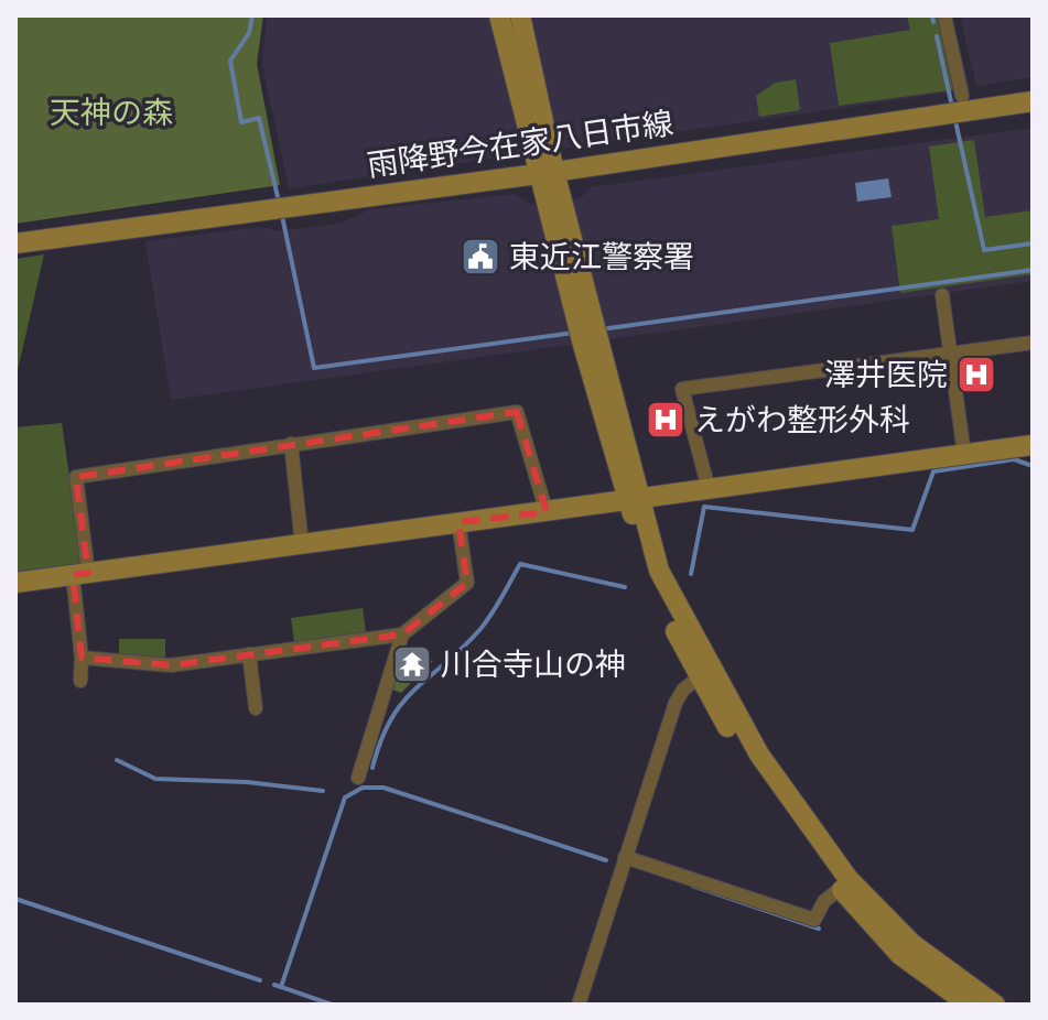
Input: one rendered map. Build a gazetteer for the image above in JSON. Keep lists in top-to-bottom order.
{
  "streets": {
    "street": ["雨降野今在家八日市線"]
  },
  "parks": ["天神の森"],
  "places": {
    "public building": ["東近江警察署"],
    "hospital": ["澤井医院", "えがわ整形外科"],
    "temple": ["川合寺山の神"]
  }
}
